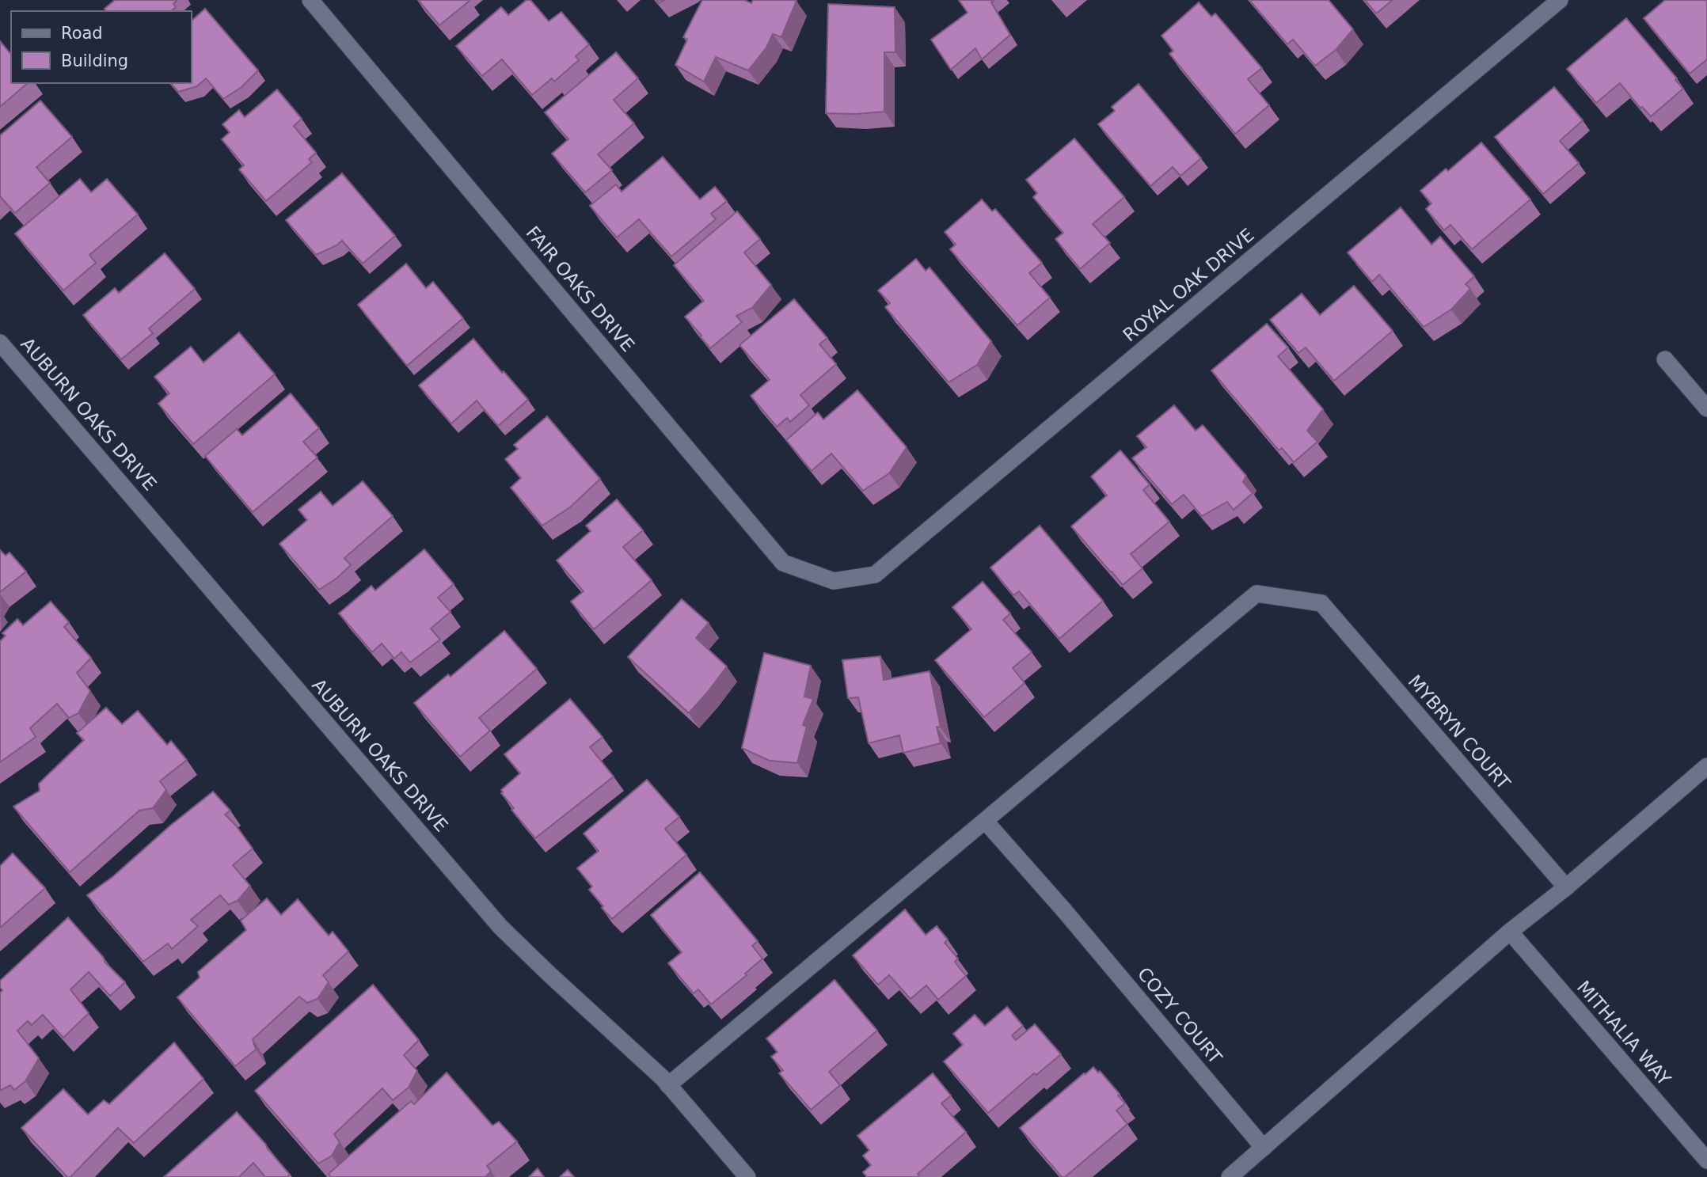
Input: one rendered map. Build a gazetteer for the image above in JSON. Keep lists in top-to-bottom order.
{
  "streets": {
    "street": [
      "ROYAL OAK DRIVE",
      "FAIR OAKS DRIVE",
      "AUBURN OAKS DRIVE",
      "MYBRYN COURT",
      "COZY COURT",
      "MITHALIA WAY"
    ]
  },
  "crossings": [
    ["ROYAL OAK DRIVE", "FAIR OAKS DRIVE"],
    ["MYBRYN COURT", "COZY COURT"]
  ],
  "legend": ["Road", "Building"]
}
